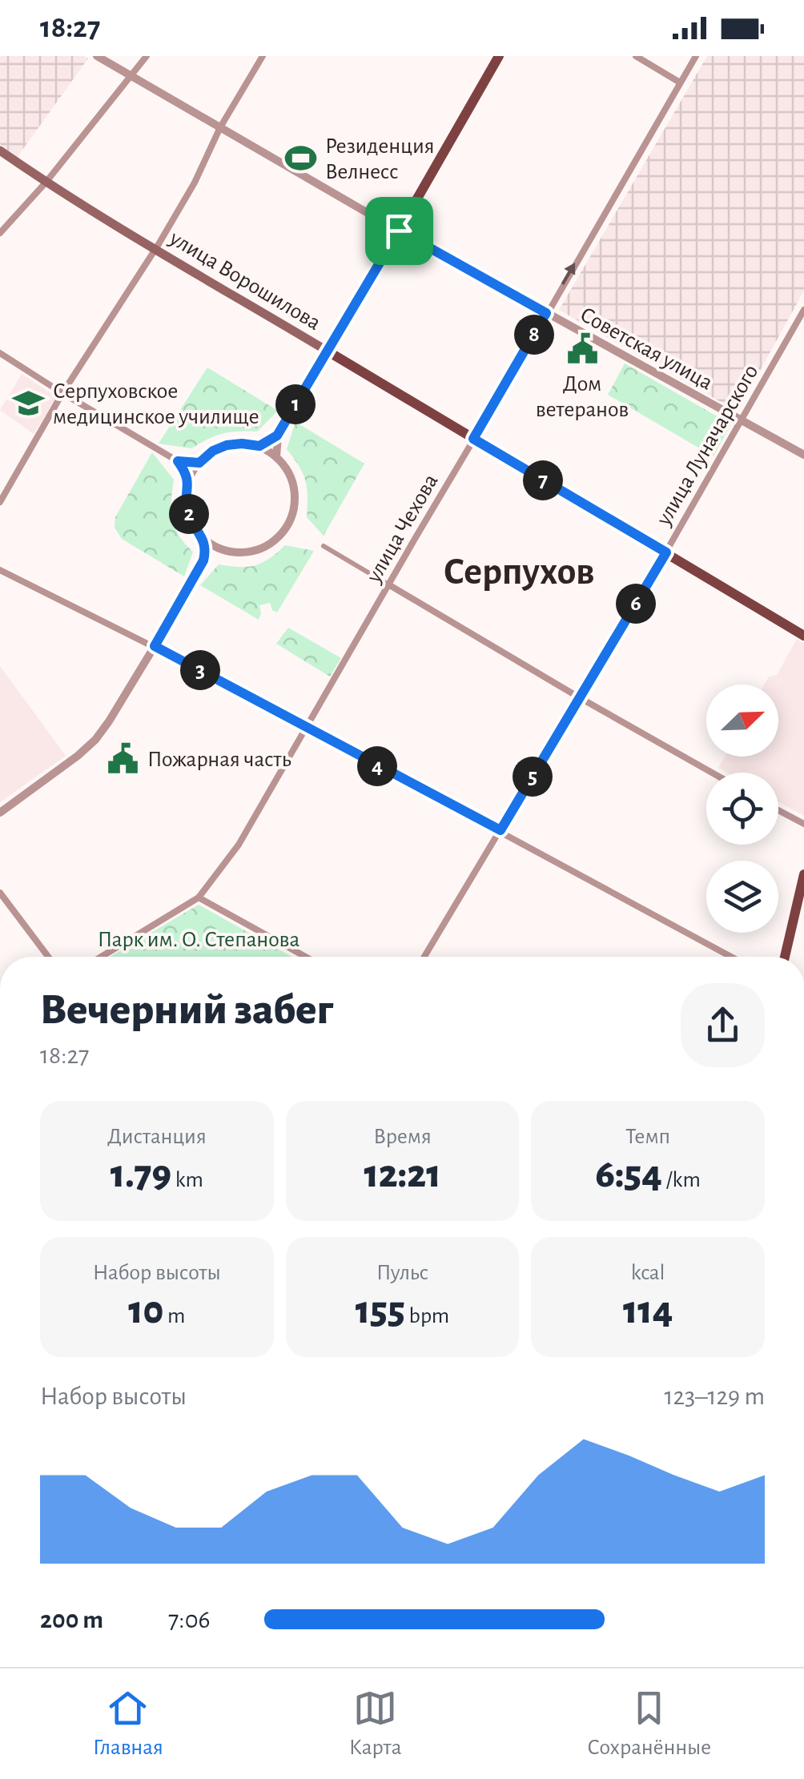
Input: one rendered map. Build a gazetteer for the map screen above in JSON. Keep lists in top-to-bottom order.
{
  "streets": {
    "main road": ["улица Ворошилова"],
    "street": ["Советская улица", "улица Луначарского", "улица Чехова"]
  },
  "crossings": [
    ["улица Ворошилова", "улица Луначарского"],
    ["улица Ворошилова", "улица Чехова"],
    ["Советская улица", "улица Луначарского"],
    ["Советская улица", "улица Чехова"]
  ],
  "districts": ["Серпухов"],
  "parks": ["Парк им. О. Степанова"],
  "places": {
    "sports": ["Резиденция Велнесс"],
    "public building": ["Дом ветеранов", "Пожарная часть"],
    "school or university": ["Серпуховское медицинское училище"]
  },
  "north": "top right",
  "page": {
    "status": "18:27",
    "pins": [
      "8",
      "1",
      "7",
      "2",
      "6",
      "3",
      "4",
      "5"
    ],
    "heading": ["Вечерний забег", "18:27"],
    "stats": [
      ["Дистанция", "1.79 km"],
      ["Время", "12:21"],
      ["Темп", "6:54 /km"],
      ["Набор высоты", "10 m"],
      ["Пульс", "155 bpm"],
      ["kcal", "114"]
    ],
    "chart": ["Набор высоты", "123–129 m"],
    "list": [
      {
        "name": "200 m",
        "note": "7:06"
      }
    ],
    "tabs": ["Главная", "Карта", "Сохранённые"]
  }
}
